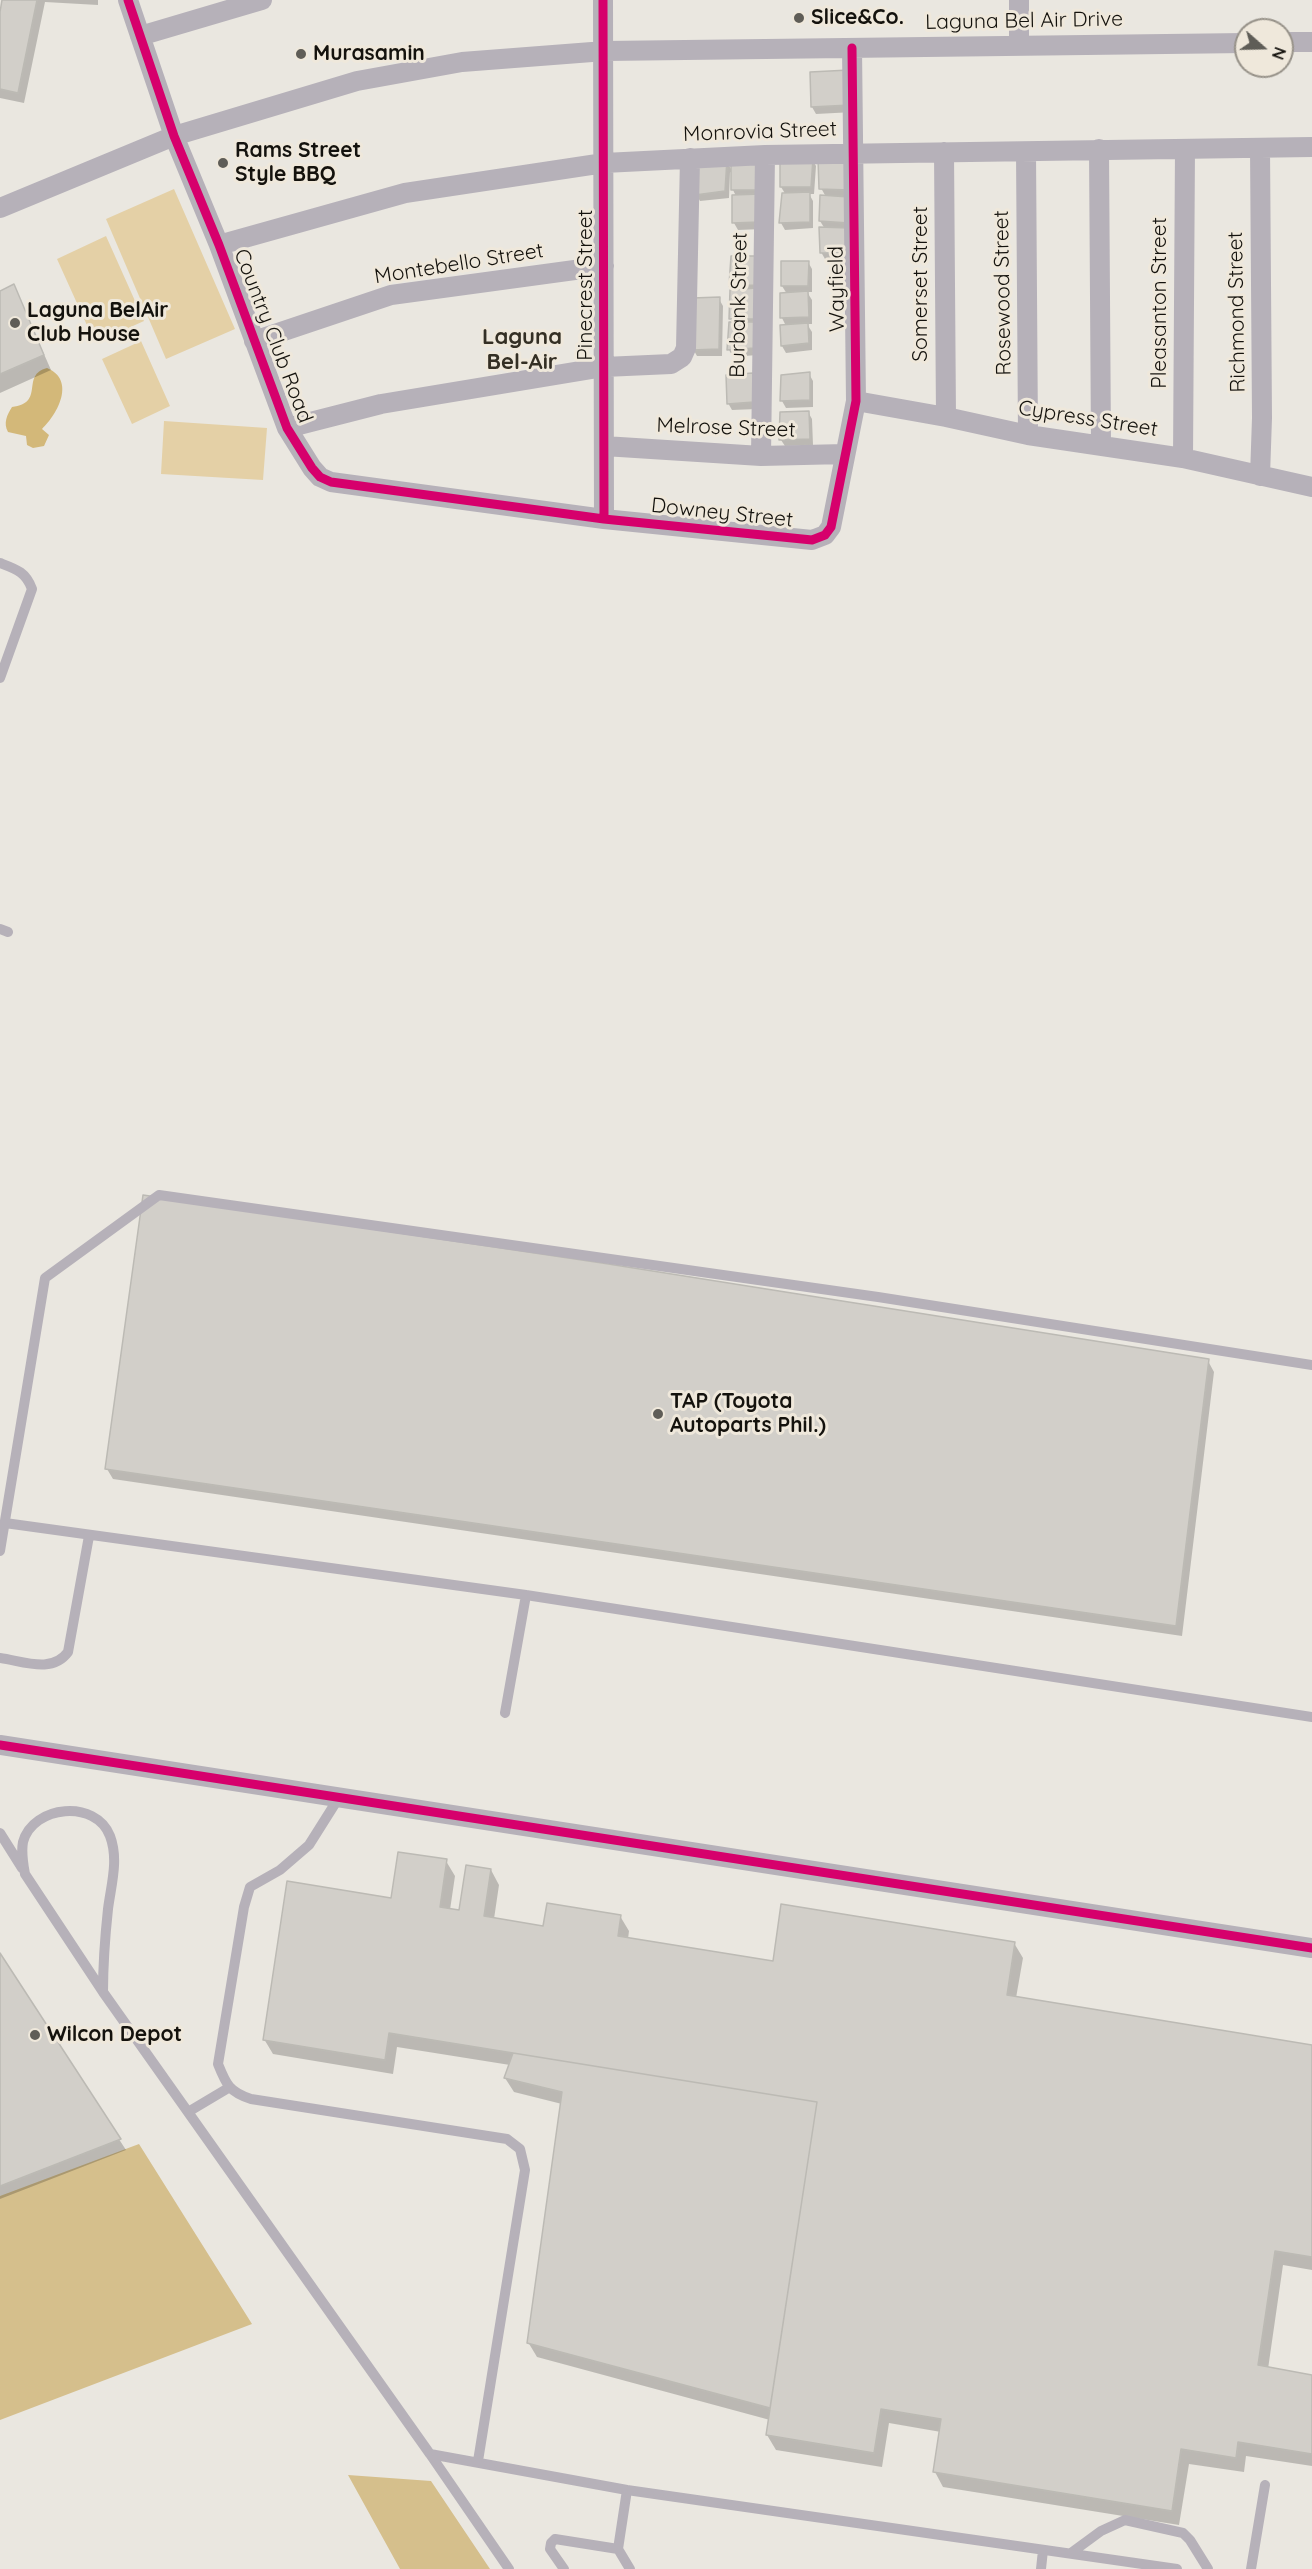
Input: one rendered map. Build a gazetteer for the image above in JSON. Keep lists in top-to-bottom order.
{
  "streets": {
    "street": [
      "Laguna Bel Air Drive",
      "Monrovia Street",
      "Montebello Street",
      "Somerset Street",
      "Pinecrest Street",
      "Wayfield",
      "Rosewood Street",
      "Pleasanton Street",
      "Burbank Street",
      "Richmond Street",
      "Country Club Road",
      "Cypress Street",
      "Melrose Street",
      "Downey Street"
    ]
  },
  "crossings": [
    ["Laguna Bel Air Drive", "Pinecrest Street"],
    ["Laguna Bel Air Drive", "Wayfield"],
    ["Laguna Bel Air Drive", "Country Club Road"],
    ["Monrovia Street", "Somerset Street"],
    ["Monrovia Street", "Pinecrest Street"],
    ["Monrovia Street", "Wayfield"],
    ["Monrovia Street", "Rosewood Street"],
    ["Monrovia Street", "Pleasanton Street"],
    ["Monrovia Street", "Burbank Street"],
    ["Monrovia Street", "Richmond Street"],
    ["Monrovia Street", "Country Club Road"],
    ["Montebello Street", "Pinecrest Street"],
    ["Montebello Street", "Country Club Road"],
    ["Somerset Street", "Cypress Street"],
    ["Pinecrest Street", "Country Club Road"],
    ["Pinecrest Street", "Melrose Street"],
    ["Pinecrest Street", "Downey Street"],
    ["Wayfield", "Cypress Street"],
    ["Wayfield", "Melrose Street"],
    ["Wayfield", "Downey Street"],
    ["Rosewood Street", "Cypress Street"],
    ["Pleasanton Street", "Cypress Street"],
    ["Burbank Street", "Melrose Street"],
    ["Richmond Street", "Cypress Street"],
    ["Country Club Road", "Downey Street"]
  ],
  "districts": ["Laguna Bel-Air"],
  "places": [
    "Slice&Co.",
    "Murasamin",
    "Rams Street Style BBQ",
    "Laguna BelAir Club House",
    "TAP (Toyota Autoparts Phil.)",
    "Wilcon Depot"
  ],
  "north": "right"
}
